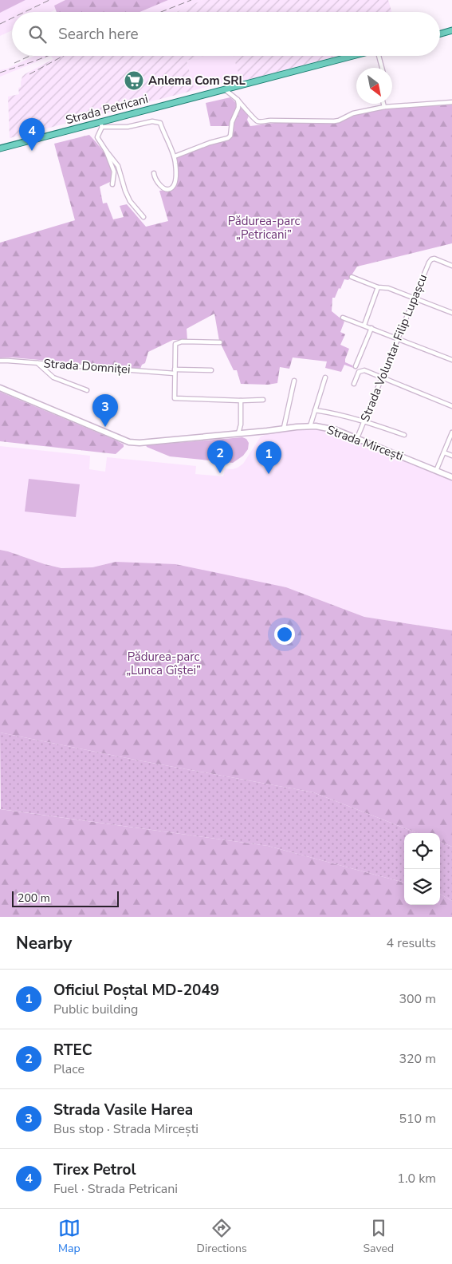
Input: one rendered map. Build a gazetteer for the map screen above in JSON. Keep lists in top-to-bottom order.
{
  "streets": {
    "main road": ["Strada Petricani", "Strada Mircești"],
    "street": ["Strada Voluntar Filip Lupașcu", "Strada Domniței"]
  },
  "crossings": [
    ["Strada Voluntar Filip Lupașcu", "Strada Mircești"]
  ],
  "parks": ["Pădurea-parc „Petricani”", "Pădurea-parc „Lunca Gîștei”"],
  "places": {
    "supermarket": ["Anlema Com SRL"]
  },
  "scale_bar": "200 m",
  "north": "bottom right",
  "page": {
    "search": "Search here",
    "pins": [
      "4",
      "3",
      "2",
      "1"
    ],
    "scale": "200 m",
    "heading": ["Nearby", "4 results"],
    "list": [
      {
        "mark": "1",
        "name": "Oficiul Poștal MD-2049",
        "note": "Public building",
        "value": "300 m"
      },
      {
        "mark": "2",
        "name": "RTEC",
        "note": "Place",
        "value": "320 m"
      },
      {
        "mark": "3",
        "name": "Strada Vasile Harea",
        "note": "Bus stop · Strada Mircești",
        "value": "510 m"
      },
      {
        "mark": "4",
        "name": "Tirex Petrol",
        "note": "Fuel · Strada Petricani",
        "value": "1.0 km"
      }
    ],
    "nav": ["Map", "Directions", "Saved"]
  }
}
